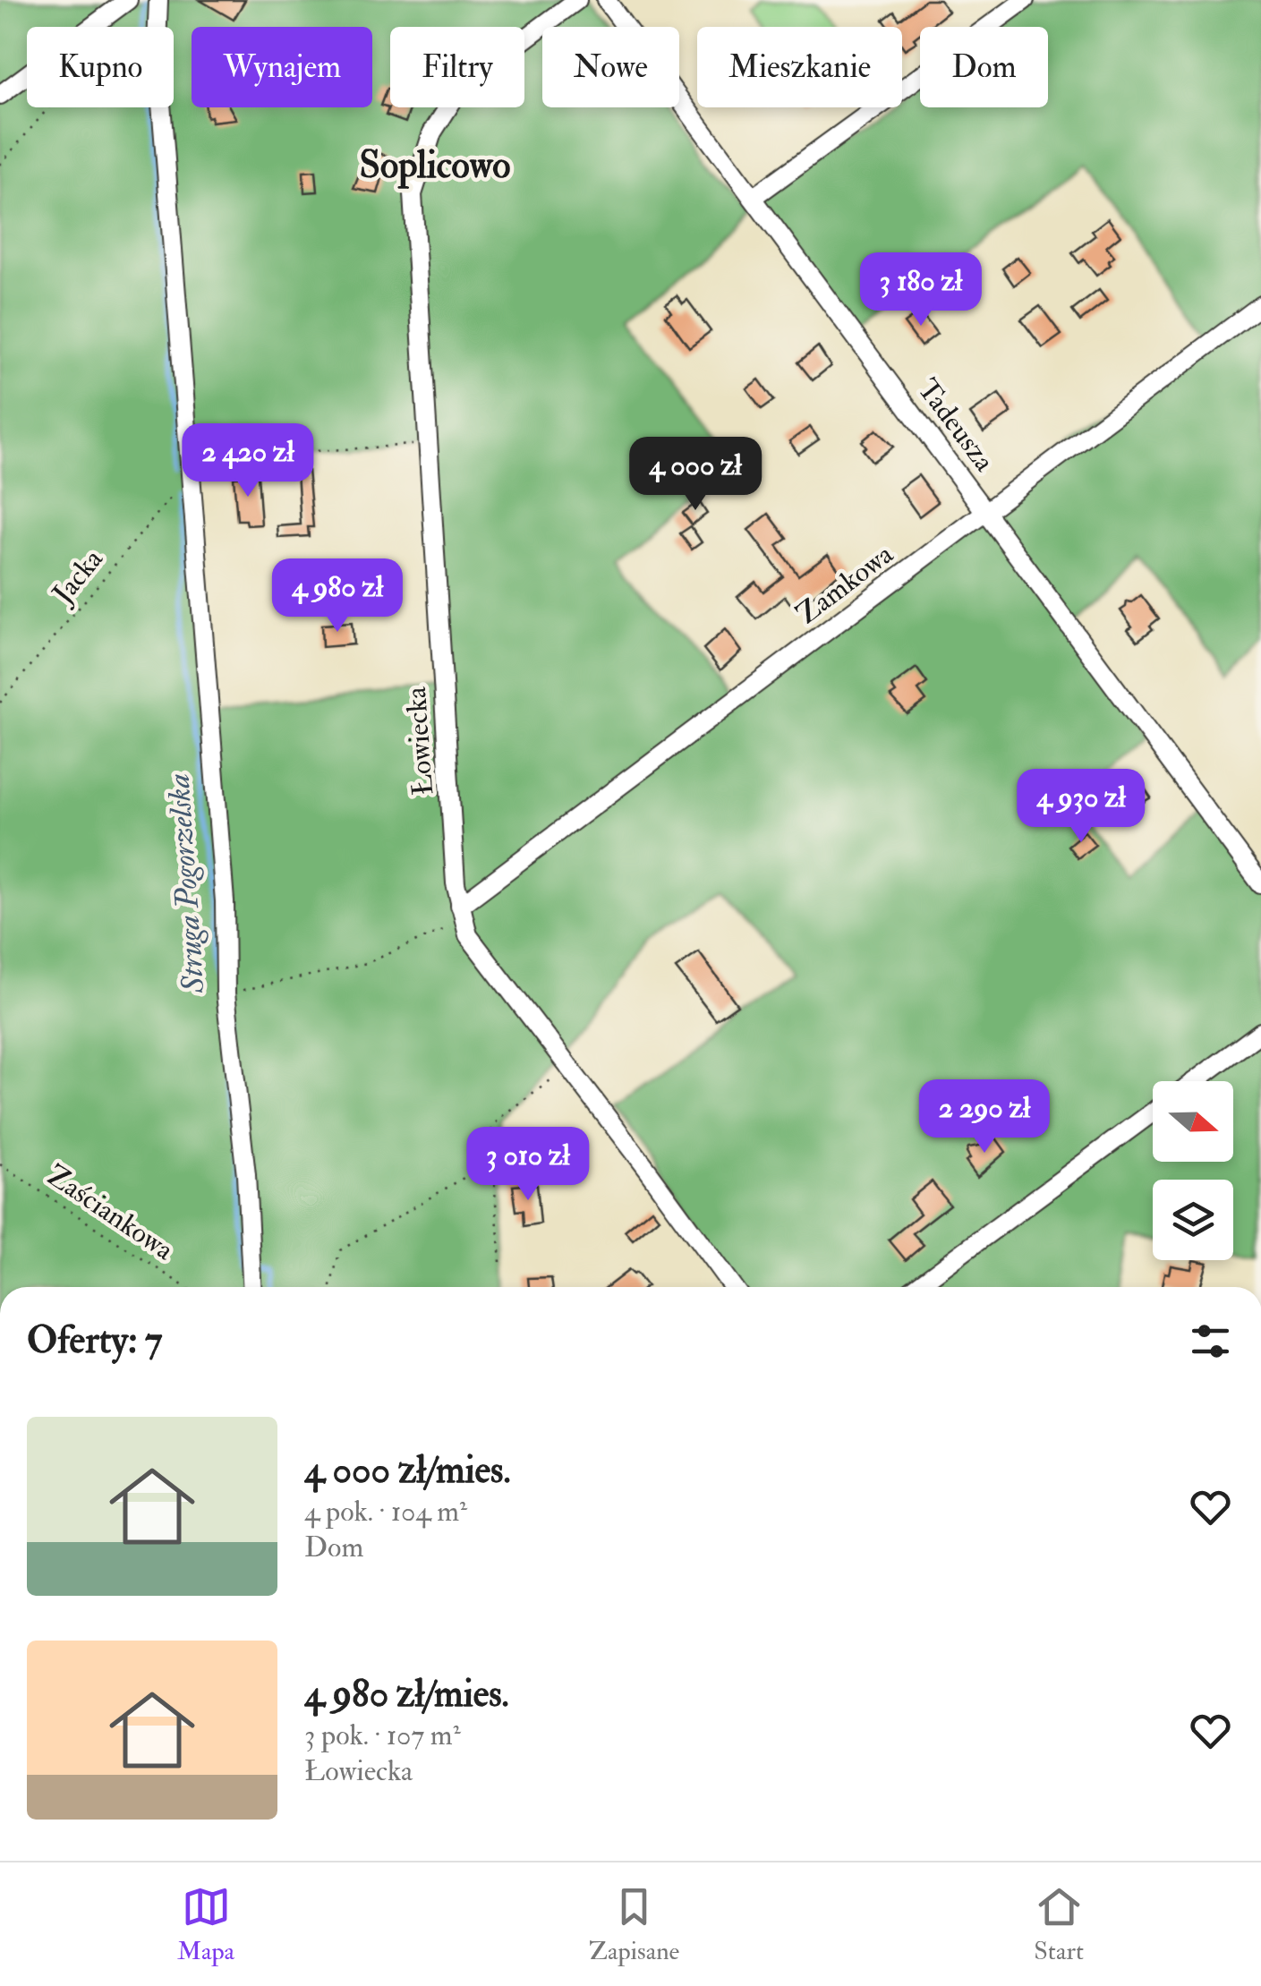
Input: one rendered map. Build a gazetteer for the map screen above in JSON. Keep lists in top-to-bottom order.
{
  "streets": {
    "street": ["Tadeusza", "Zamkowa", "Łowiecka"],
    "path": ["Jacka", "Zaściankowa"]
  },
  "crossings": [
    ["Tadeusza", "Zamkowa"],
    ["Zamkowa", "Łowiecka"]
  ],
  "districts": ["Soplicowo"],
  "water": ["Struga Pogorzelska"],
  "north": "right",
  "page": {
    "chip": [
      "Kupno",
      "Wynajem",
      "Filtry",
      "Nowe",
      "Mieszkanie",
      "Dom"
    ],
    "price": [
      "3 180 zł",
      "2 420 zł",
      "4 000 zł",
      "4 980 zł",
      "4 930 zł",
      "2 290 zł",
      "3 010 zł"
    ],
    "heading": "Oferty: 7",
    "list": [
      {
        "name": "4 000 zł/mies.",
        "note": "4 pok. · 104 m² · Dom"
      },
      {
        "name": "4 980 zł/mies.",
        "note": "3 pok. · 107 m² · Łowiecka"
      }
    ],
    "tabs": ["Mapa", "Zapisane", "Start"]
  }
}
